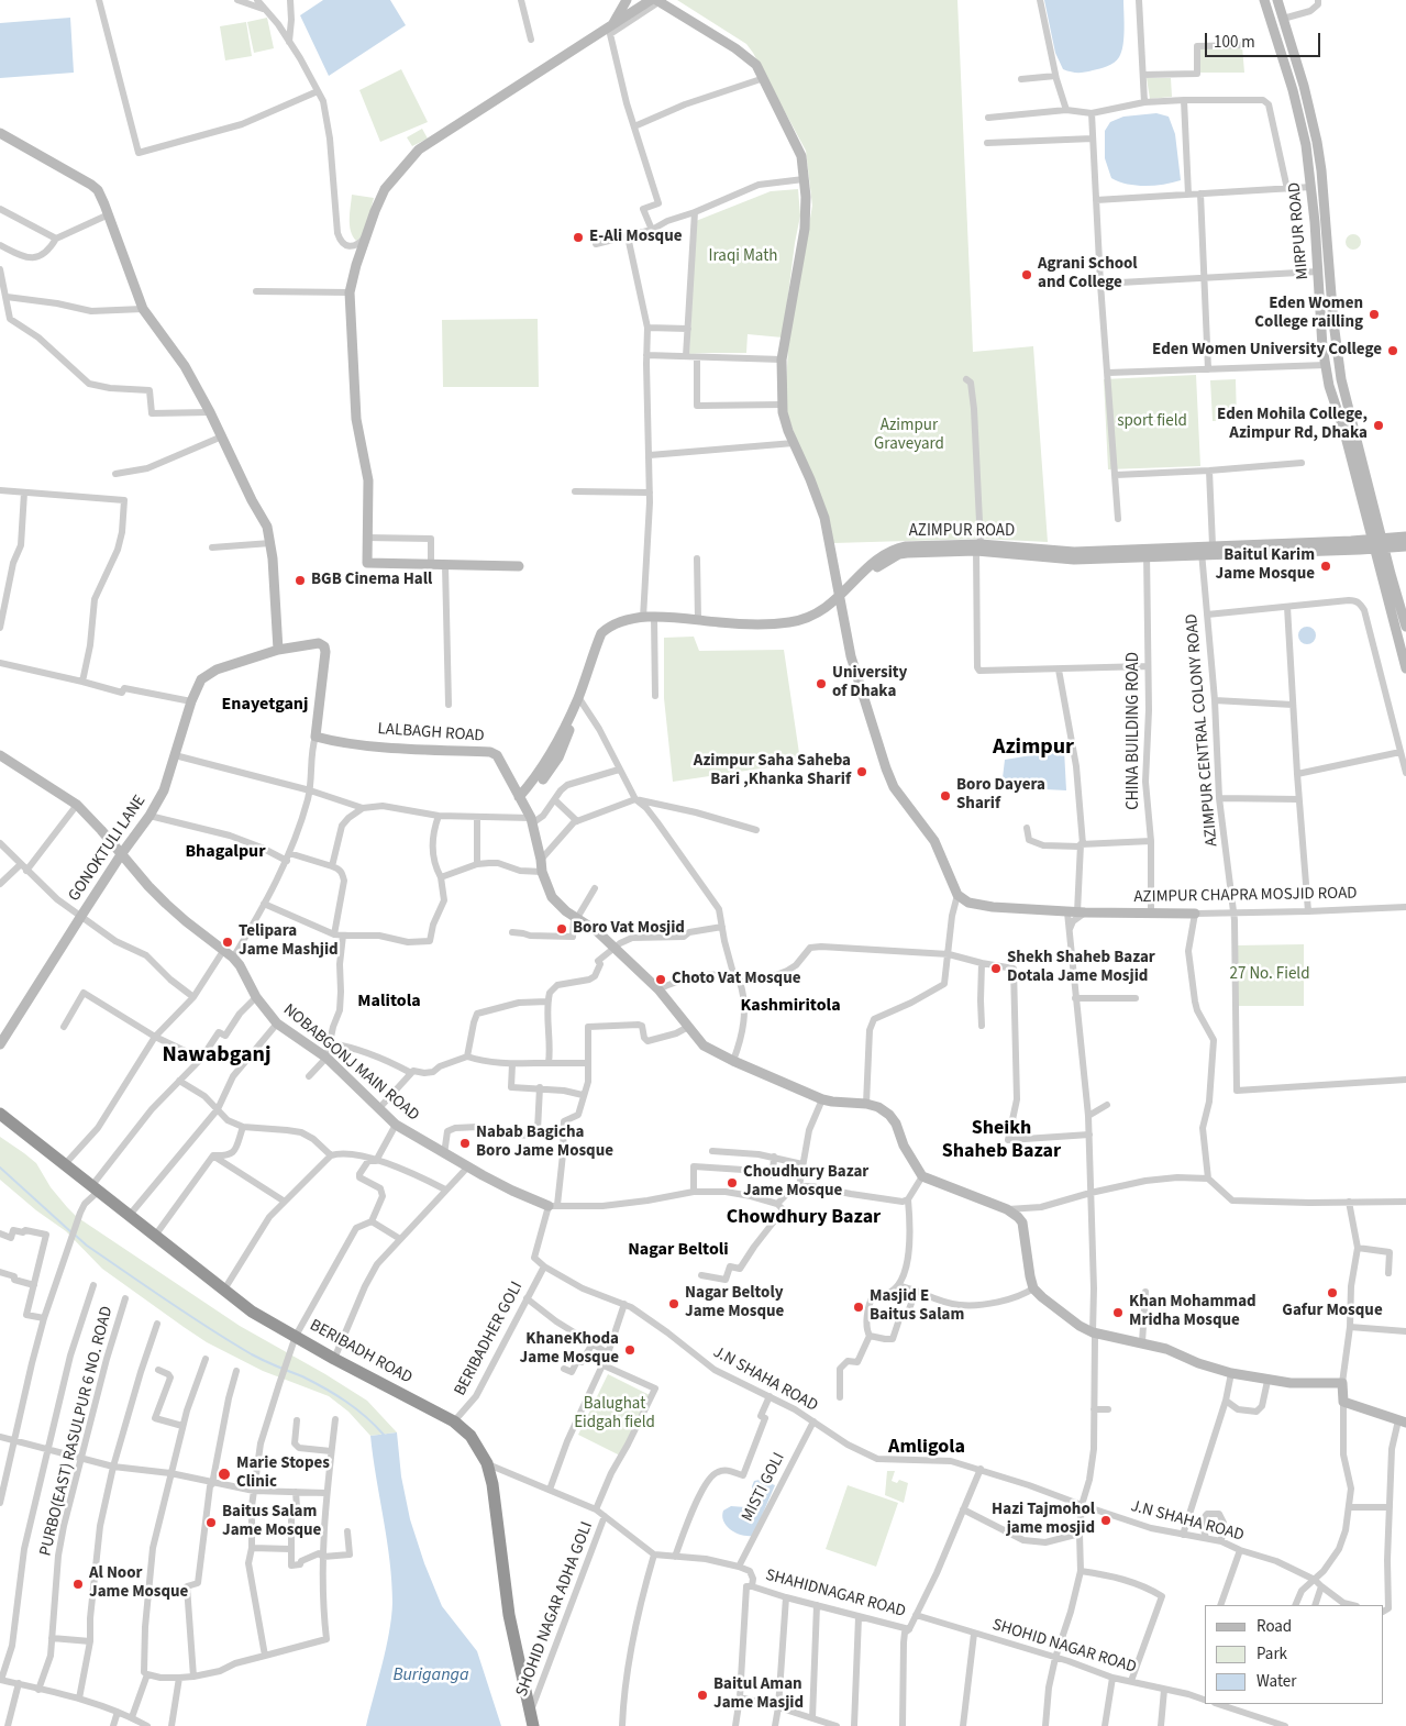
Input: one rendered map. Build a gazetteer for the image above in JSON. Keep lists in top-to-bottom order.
{
  "streets": {
    "highway": ["BERIBADH ROAD"],
    "street": [
      "MIRPUR ROAD",
      "AZIMPUR ROAD",
      "AZIMPUR CENTRAL COLONY ROAD",
      "CHINA BUILDING ROAD",
      "LALBAGH ROAD",
      "GONOKTULI LANE",
      "AZIMPUR CHAPRA MOSJID ROAD",
      "NOBABGONJ MAIN ROAD",
      "BERIBADHER GOLI",
      "J.N SHAHA ROAD",
      "PURBO(EAST) RASULPUR 6 NO. ROAD",
      "MISTI GOLI",
      "SHAHIDNAGAR ROAD",
      "SHOHID NAGAR ADHA GOLI",
      "SHOHID NAGAR ROAD"
    ]
  },
  "crossings": [
    ["MIRPUR ROAD", "AZIMPUR ROAD"],
    ["AZIMPUR ROAD", "AZIMPUR CENTRAL COLONY ROAD"],
    ["AZIMPUR ROAD", "CHINA BUILDING ROAD"],
    ["AZIMPUR ROAD", "LALBAGH ROAD"],
    ["AZIMPUR CENTRAL COLONY ROAD", "AZIMPUR CHAPRA MOSJID ROAD"],
    ["CHINA BUILDING ROAD", "AZIMPUR CHAPRA MOSJID ROAD"],
    ["LALBAGH ROAD", "GONOKTULI LANE"],
    ["GONOKTULI LANE", "NOBABGONJ MAIN ROAD"],
    ["BERIBADHER GOLI", "BERIBADH ROAD"],
    ["BERIBADHER GOLI", "J.N SHAHA ROAD"],
    ["BERIBADH ROAD", "SHOHID NAGAR ADHA GOLI"],
    ["J.N SHAHA ROAD", "MISTI GOLI"],
    ["J.N SHAHA ROAD", "SHAHIDNAGAR ROAD"],
    ["MISTI GOLI", "SHAHIDNAGAR ROAD"],
    ["SHAHIDNAGAR ROAD", "SHOHID NAGAR ROAD"]
  ],
  "districts": [
    "Enayetganj",
    "Azimpur",
    "Bhagalpur",
    "Malitola",
    "Kashmiritola",
    "Nawabganj",
    "Sheikh Shaheb Bazar",
    "Chowdhury Bazar",
    "Nagar Beltoli",
    "Amligola"
  ],
  "water": ["Buriganga"],
  "parks": [
    "Iraqi Math",
    "sport field",
    "Azimpur Graveyard",
    "27 No. Field",
    "Balughat Eidgah field"
  ],
  "places": [
    "E-Ali Mosque",
    "Agrani School and College",
    "Eden Women College railling",
    "Eden Women University College",
    "Eden Mohila College, Azimpur Rd, Dhaka",
    "Baitul Karim Jame Mosque",
    "BGB Cinema Hall",
    "University of Dhaka",
    "Azimpur Saha Saheba Bari ,Khanka Sharif",
    "Boro Dayera Sharif",
    "Boro Vat Mosjid",
    "Telipara Jame Mashjid",
    "Shekh Shaheb Bazar Dotala Jame Mosjid",
    "Choto Vat Mosque",
    "Nabab Bagicha Boro Jame Mosque",
    "Choudhury Bazar Jame Mosque",
    "Gafur Mosque",
    "Nagar Beltoly Jame Mosque",
    "Masjid E Baitus Salam",
    "Khan Mohammad Mridha Mosque",
    "KhaneKhoda Jame Mosque",
    "Marie Stopes Clinic",
    "Hazi Tajmohol jame mosjid",
    "Baitus Salam Jame Mosque",
    "Al Noor Jame Mosque",
    "Baitul Aman Jame Masjid"
  ],
  "legend": ["Road", "Park", "Water"],
  "scale_bar": "100 m"
}
